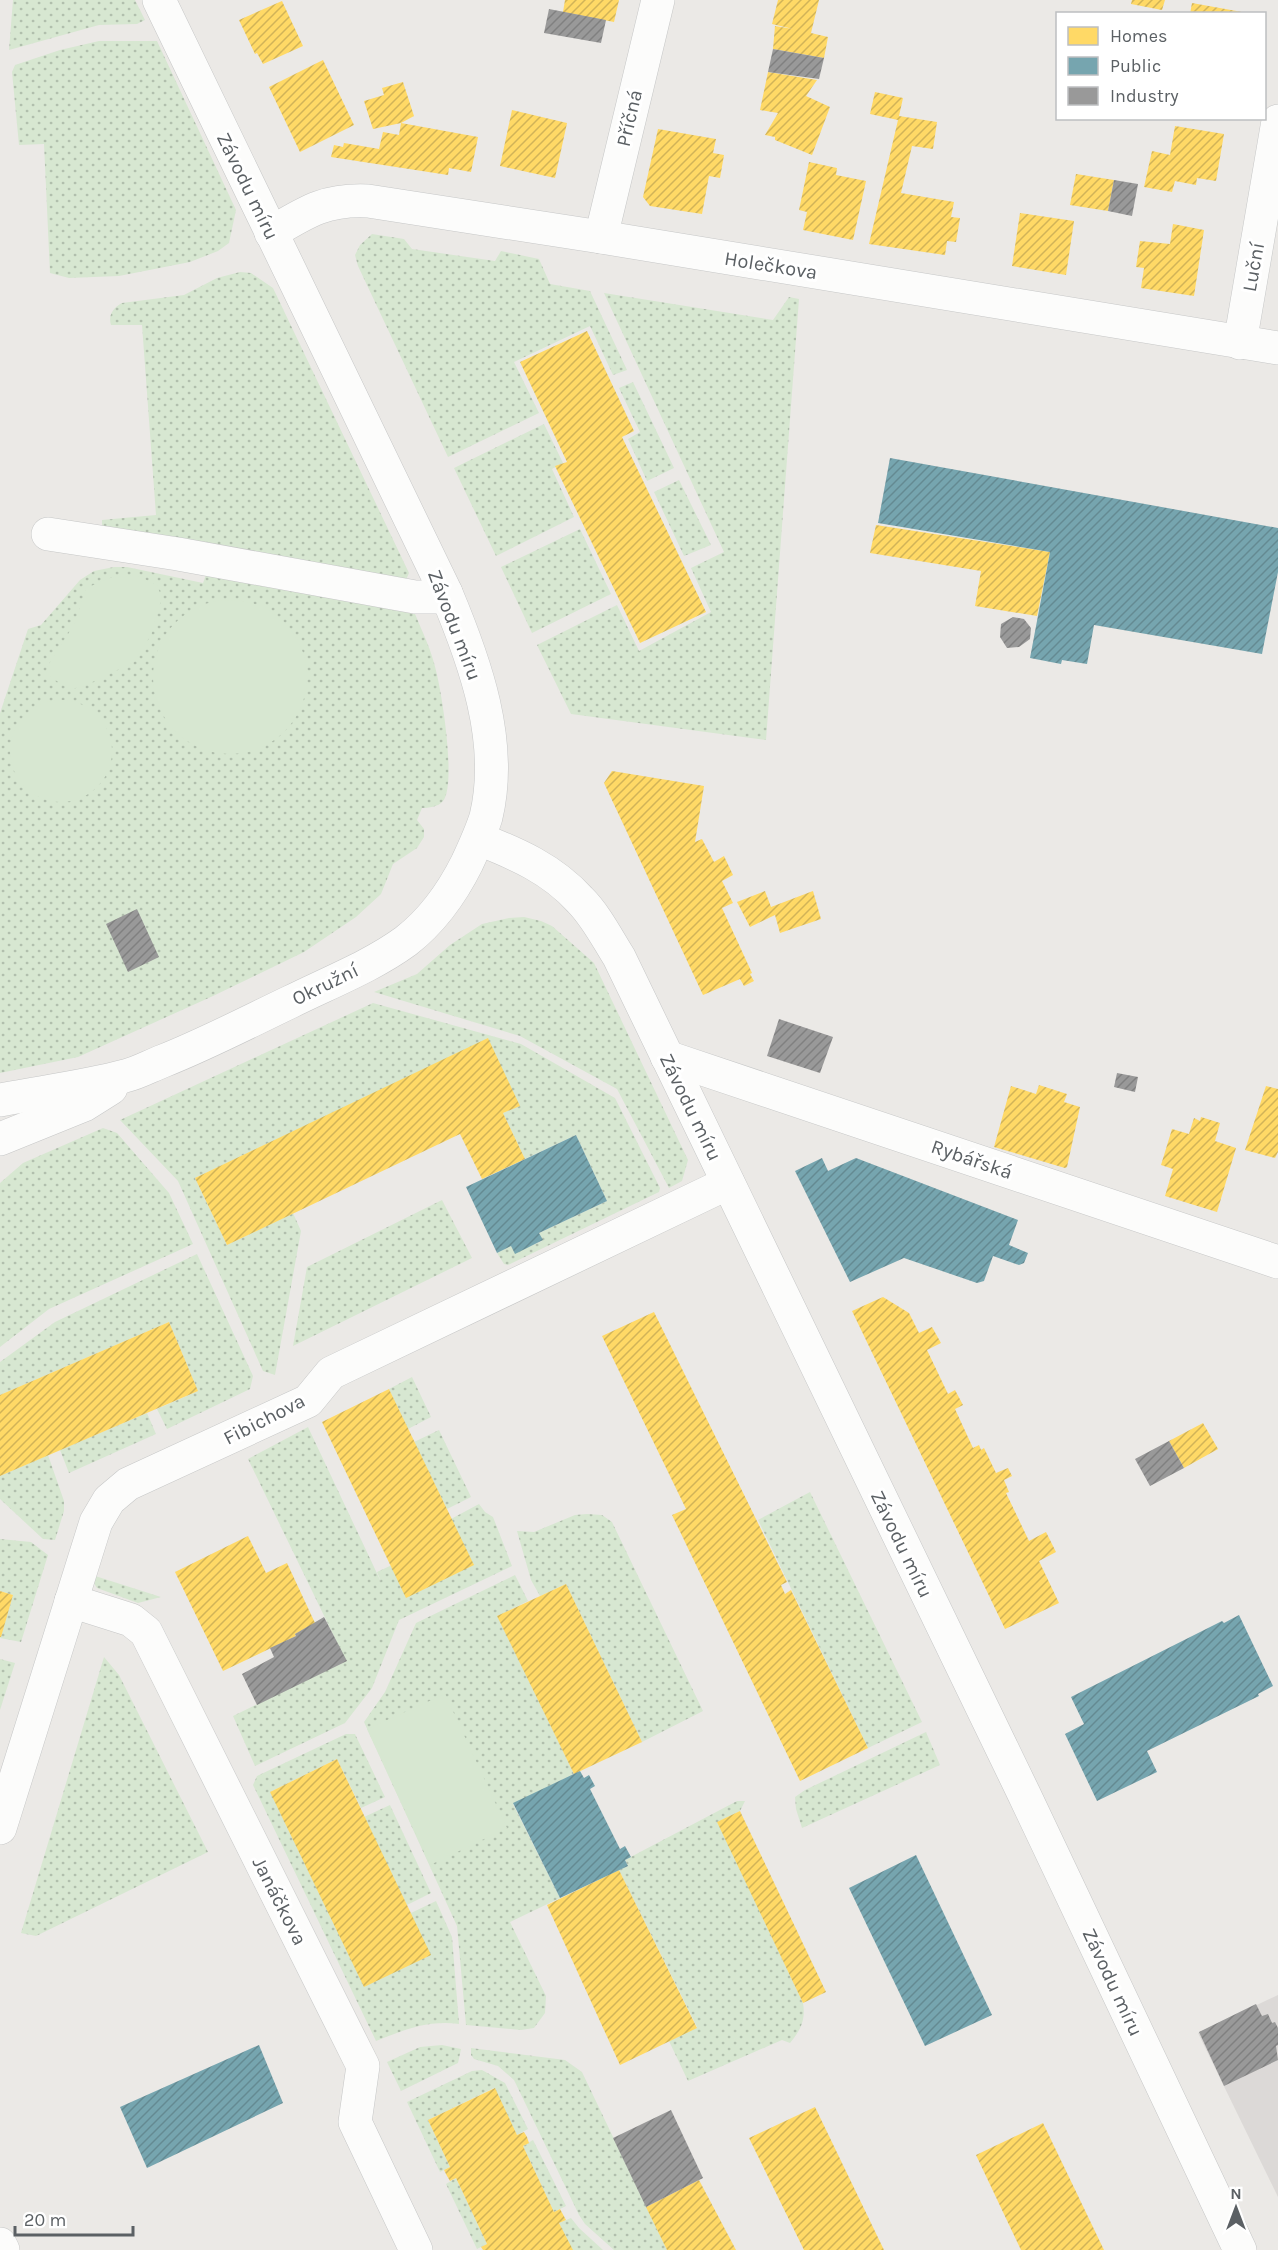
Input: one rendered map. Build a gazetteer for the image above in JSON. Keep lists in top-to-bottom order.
{
  "streets": {
    "street": [
      "Příčná",
      "Závodu míru",
      "Holečkova",
      "Luční",
      "Okružní",
      "Rybářská",
      "Fibichova",
      "Janáčkova"
    ]
  },
  "crossings": [
    ["Příčná", "Holečkova"],
    ["Závodu míru", "Holečkova"],
    ["Závodu míru", "Okružní"],
    ["Závodu míru", "Rybářská"],
    ["Závodu míru", "Fibichova"],
    ["Holečkova", "Luční"],
    ["Fibichova", "Janáčkova"]
  ],
  "legend": ["Homes", "Public", "Industry"],
  "scale_bar": "20 m",
  "north": "top"
}
